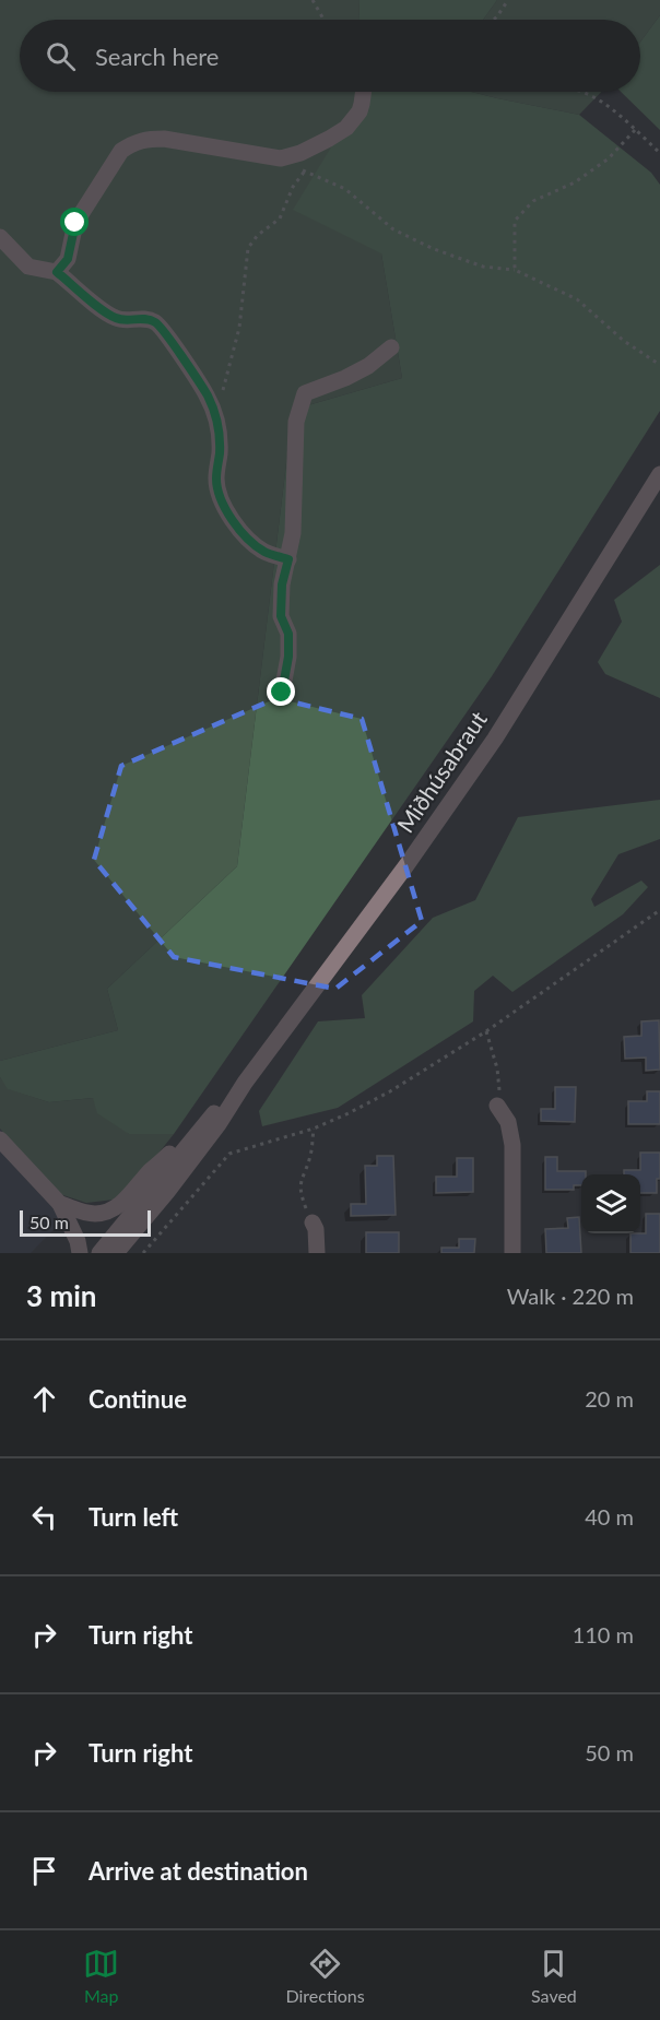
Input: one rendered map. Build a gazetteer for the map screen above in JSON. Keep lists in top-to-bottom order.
{
  "streets": {
    "street": ["Miðhúsabraut"]
  },
  "scale_bar": "50 m",
  "page": {
    "search": "Search here",
    "scale": "50 m",
    "heading": ["3 min", "Walk · 220 m"],
    "list": [
      ["Continue", "20 m"],
      ["Turn left", "40 m"],
      ["Turn right", "110 m"],
      ["Turn right", "50 m"],
      "Arrive at destination"
    ],
    "nav": ["Map", "Directions", "Saved"]
  }
}
